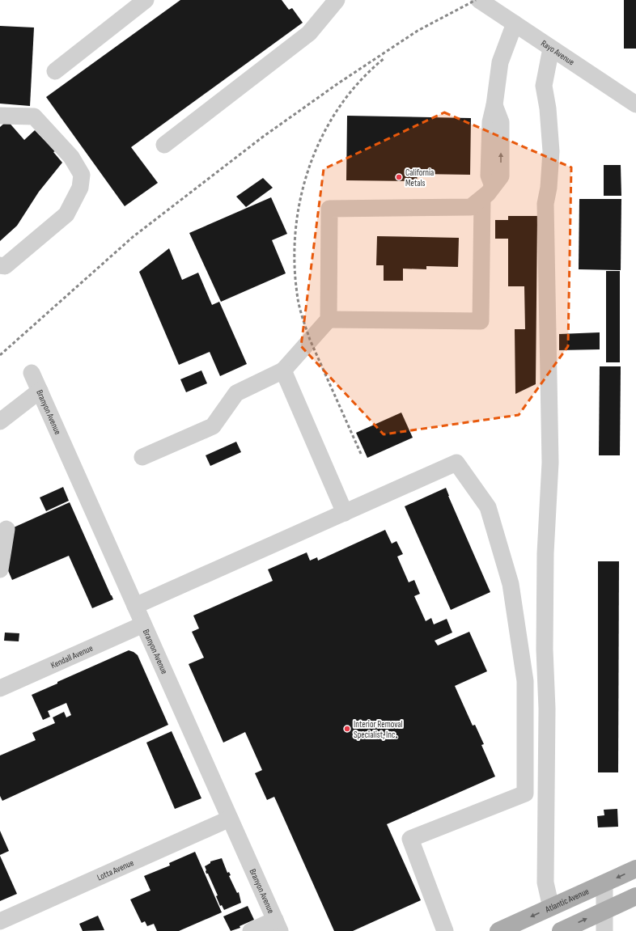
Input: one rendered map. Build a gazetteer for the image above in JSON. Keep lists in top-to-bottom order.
{
  "streets": {
    "main road": ["Atlantic Avenue"],
    "street": [
      "Rayo Avenue",
      "Branyon Avenue",
      "Kendall Avenue",
      "Lotta Avenue"
    ]
  },
  "crossings": [
    ["Branyon Avenue", "Kendall Avenue"],
    ["Branyon Avenue", "Lotta Avenue"]
  ],
  "one_way": ["Atlantic Avenue"],
  "places": ["California Metals", "Interior Removal Specialist, Inc."]
}
